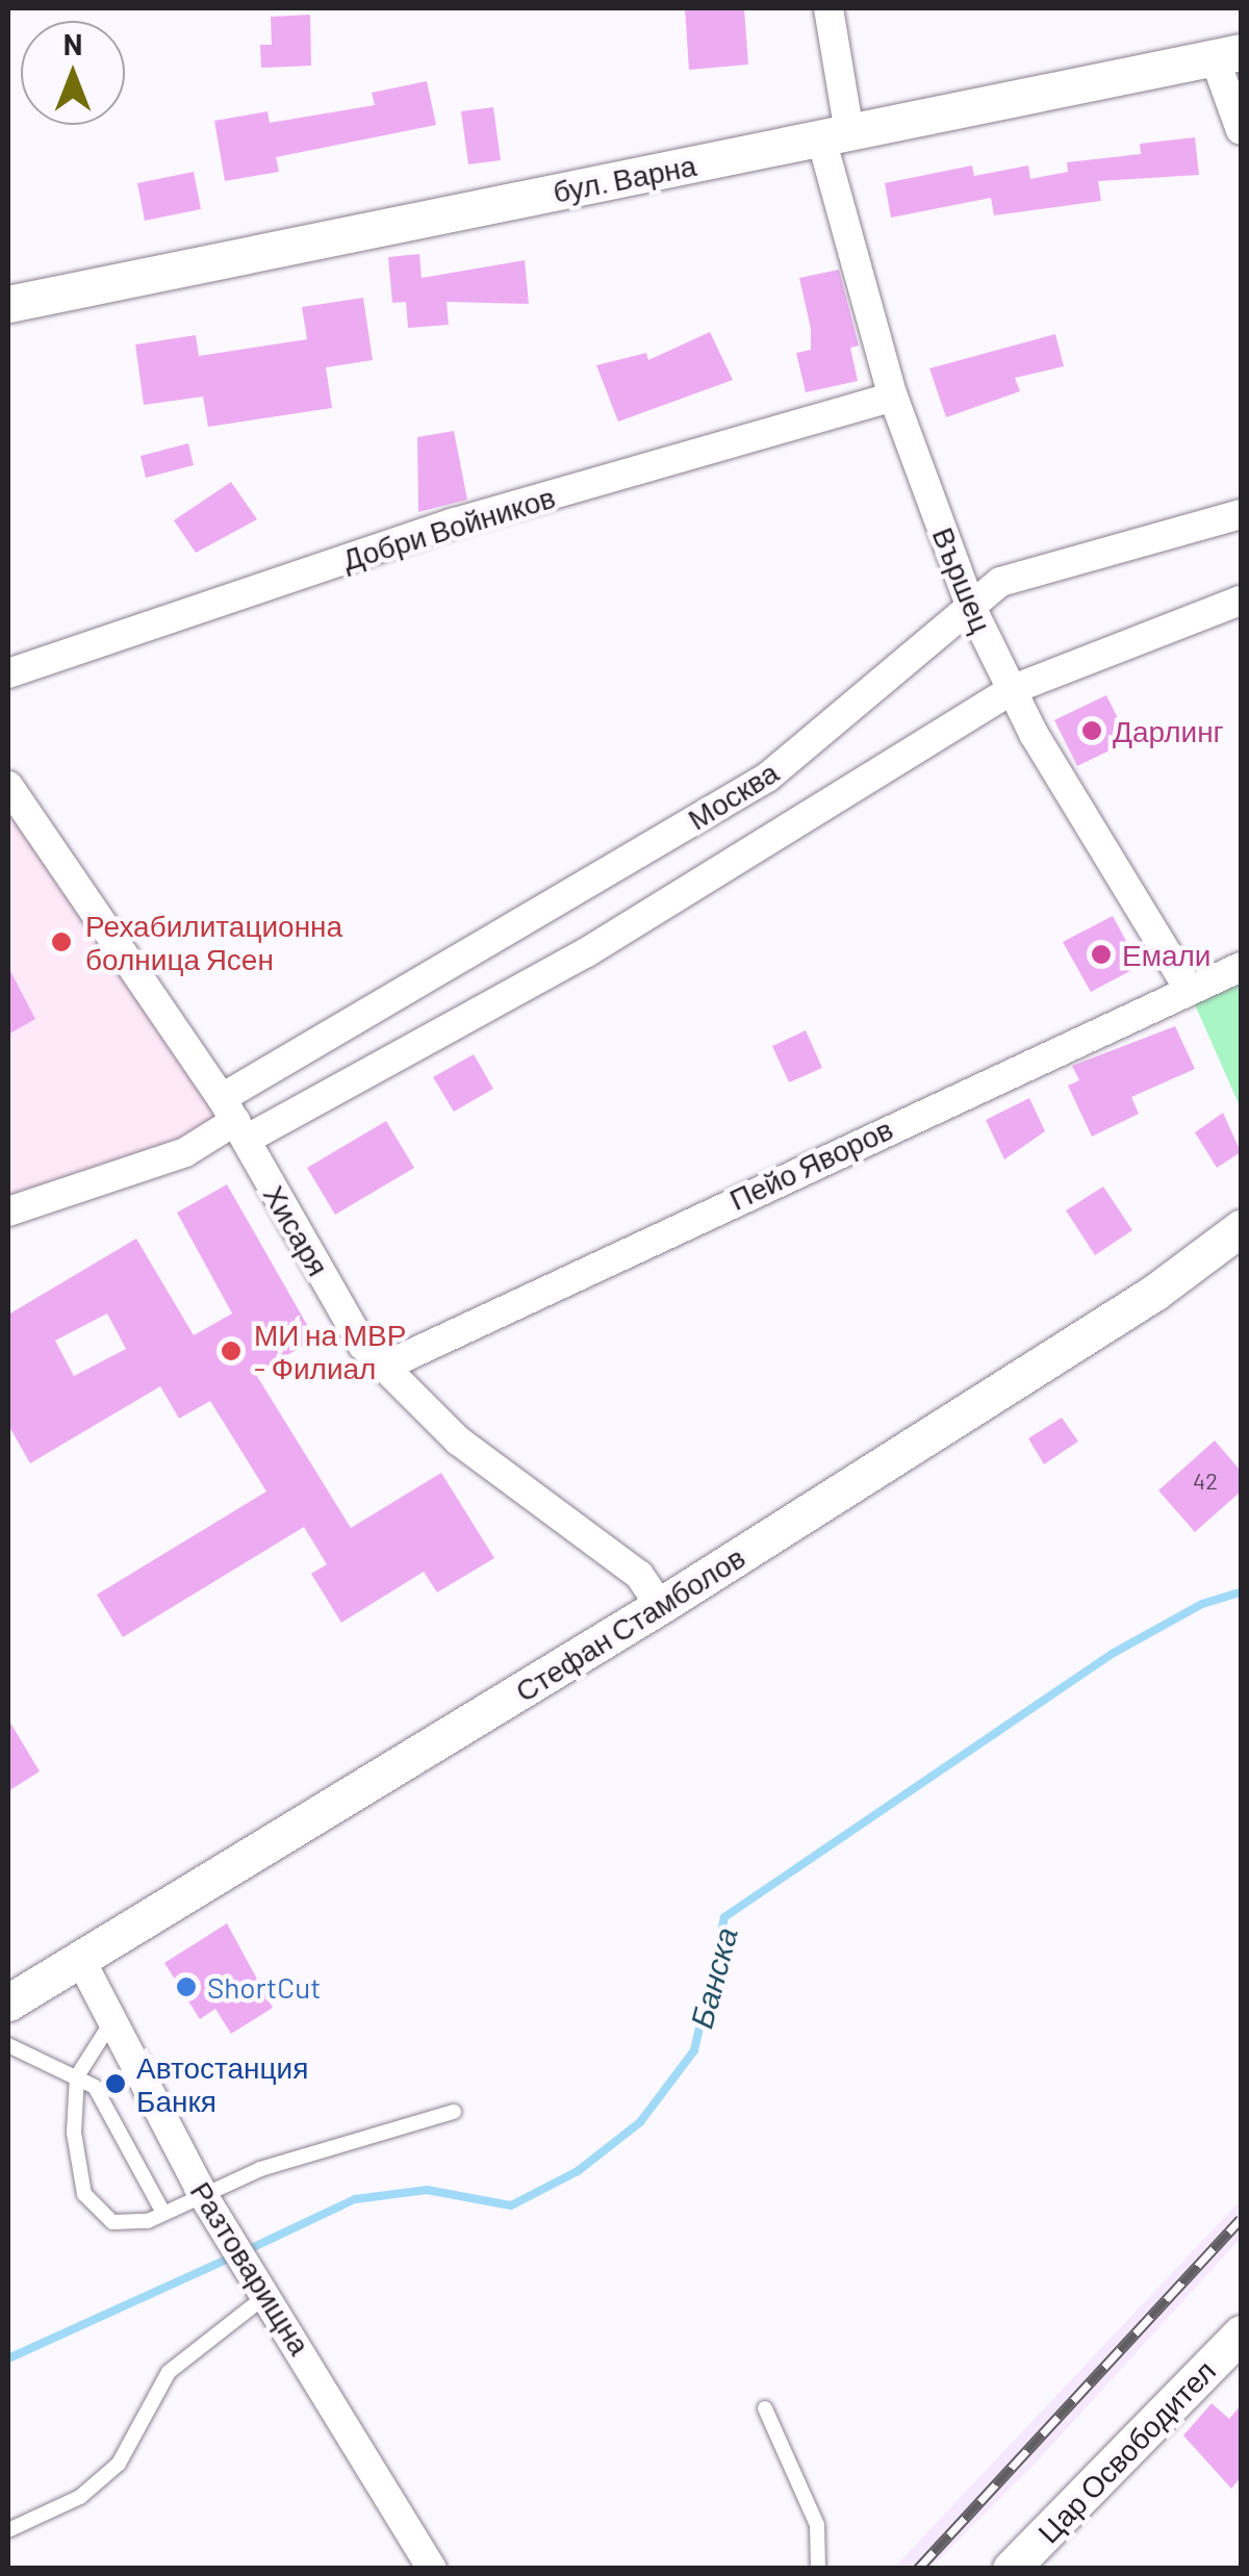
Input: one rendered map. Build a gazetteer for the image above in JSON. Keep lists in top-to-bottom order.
{
  "streets": {
    "street": [
      "бул. Варна",
      "Добри Войников",
      "Вършец",
      "Москва",
      "Пейо Яворов",
      "Хисаря",
      "Стефан Стамболов",
      "Разтоварищна",
      "Цар Освободител"
    ]
  },
  "crossings": [
    ["бул. Варна", "Вършец"],
    ["Добри Войников", "Вършец"],
    ["Вършец", "Москва"],
    ["Вършец", "Пейо Яворов"],
    ["Москва", "Хисаря"],
    ["Пейо Яворов", "Хисаря"],
    ["Хисаря", "Стефан Стамболов"],
    ["Стефан Стамболов", "Разтоварищна"]
  ],
  "water": ["Банска"],
  "places": [
    "Дарлинг",
    "Рехабилитационна болница Ясен",
    "Емали",
    "МИ на МВР - Филиал",
    "ShortCut",
    "Автостанция Банкя"
  ],
  "house_numbers": ["42"],
  "north": "top"
}
